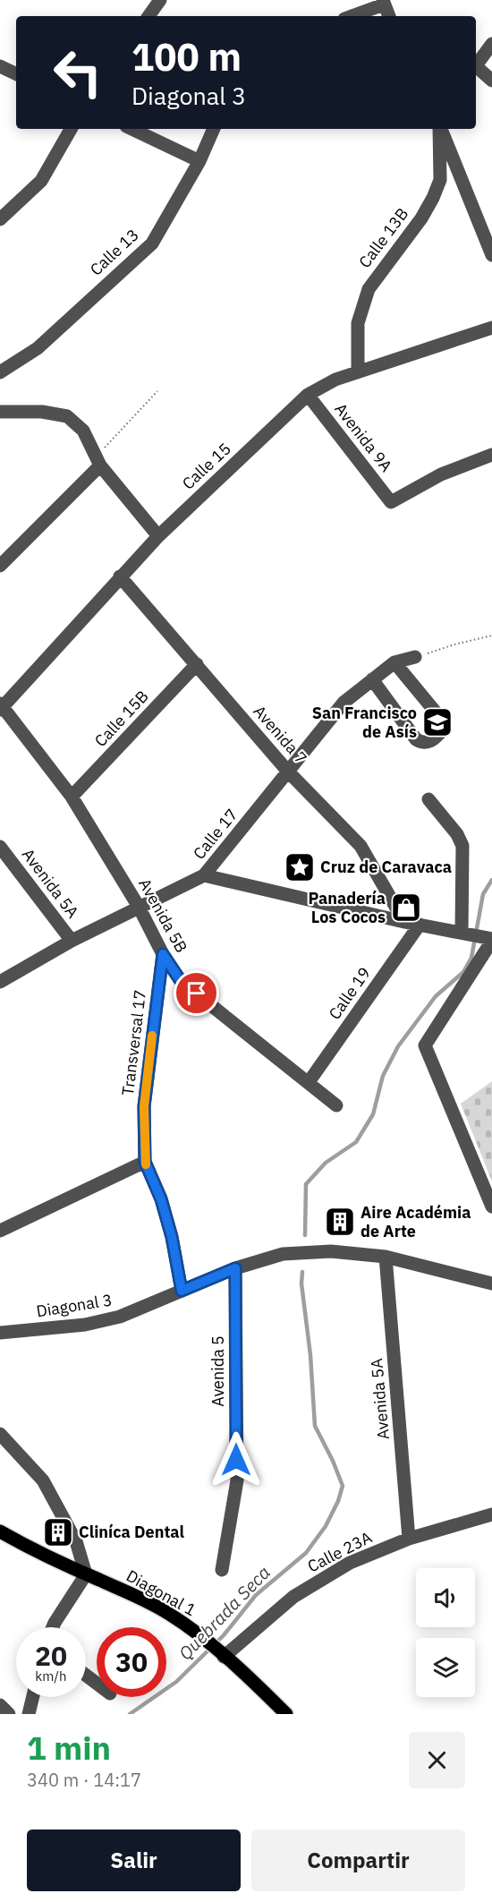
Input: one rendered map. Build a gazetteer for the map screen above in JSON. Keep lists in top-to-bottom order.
{
  "streets": {
    "main road": ["Diagonal 1"],
    "street": [
      "Calle 13B",
      "Calle 13",
      "Avenida 9A",
      "Calle 15",
      "Calle 15B",
      "Avenida 7",
      "Calle 17",
      "Avenida 5A",
      "Avenida 5B",
      "Calle 19",
      "Transversal 17",
      "Diagonal 3",
      "Avenida 5",
      "Calle 23A"
    ]
  },
  "crossings": [
    ["Calle 13B", "Calle 15"],
    ["Avenida 9A", "Calle 15"],
    ["Calle 15", "Avenida 7"],
    ["Calle 15", "Avenida 5B"],
    ["Calle 15B", "Avenida 7"],
    ["Calle 15B", "Avenida 5B"],
    ["Avenida 7", "Calle 17"],
    ["Calle 17", "Avenida 5A"],
    ["Calle 17", "Avenida 5B"],
    ["Avenida 5A", "Diagonal 3"],
    ["Avenida 5A", "Calle 23A"],
    ["Avenida 5B", "Calle 19"],
    ["Avenida 5B", "Transversal 17"],
    ["Transversal 17", "Diagonal 3"],
    ["Diagonal 3", "Avenida 5"],
    ["Calle 23A", "Diagonal 1"]
  ],
  "water": ["Quebrada Seca"],
  "places": {
    "school or university": ["San Francisco de Asís"],
    "place": ["Cruz de Caravaca"],
    "shop": ["Panadería Los Cocos"],
    "building": ["Aire Académia de Arte", "Cliníca Dental"]
  },
  "page": {
    "turn": ["100 m", "Diagonal 3"],
    "speed": "20 km/h",
    "limit": "30",
    "heading": ["1 min", "340 m · 14:17"],
    "buttons": ["Salir", "Compartir"]
  }
}
